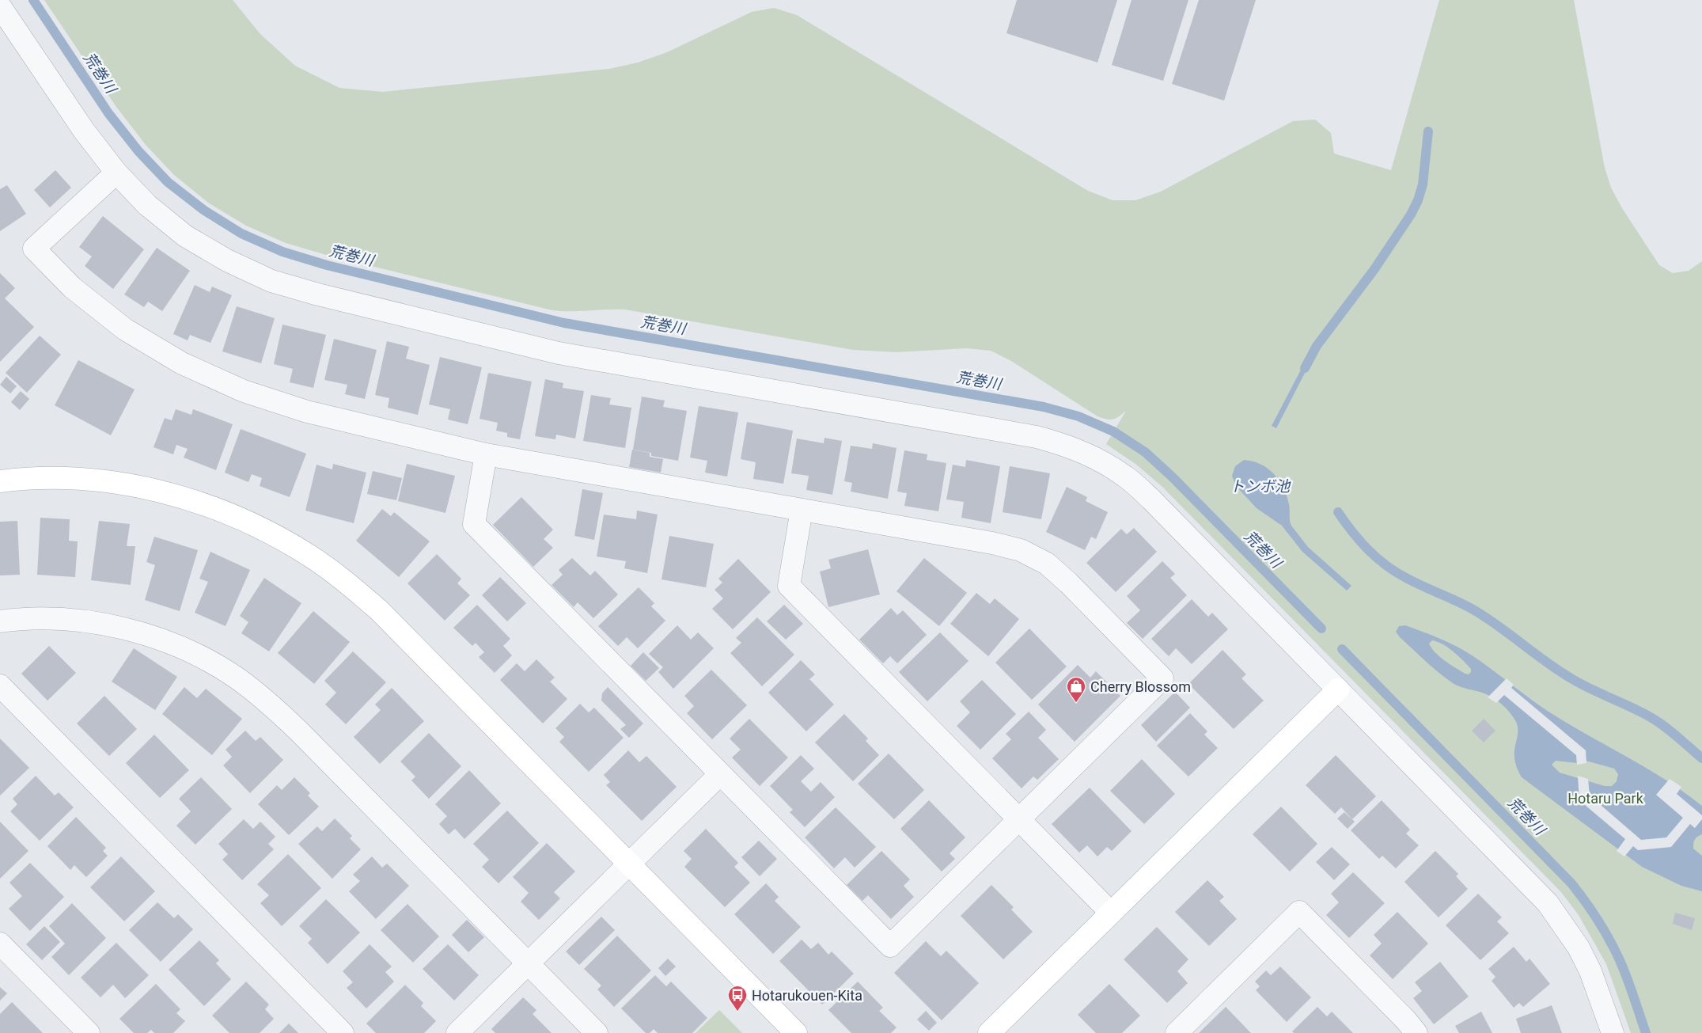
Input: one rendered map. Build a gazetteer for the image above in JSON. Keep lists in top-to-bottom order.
{
  "water": ["荒巻川", "トンボ池"],
  "parks": ["Hotaru Park"],
  "places": {
    "shop": ["Cherry Blossom"],
    "bus stop": ["Hotarukouen-Kita"]
  }
}
